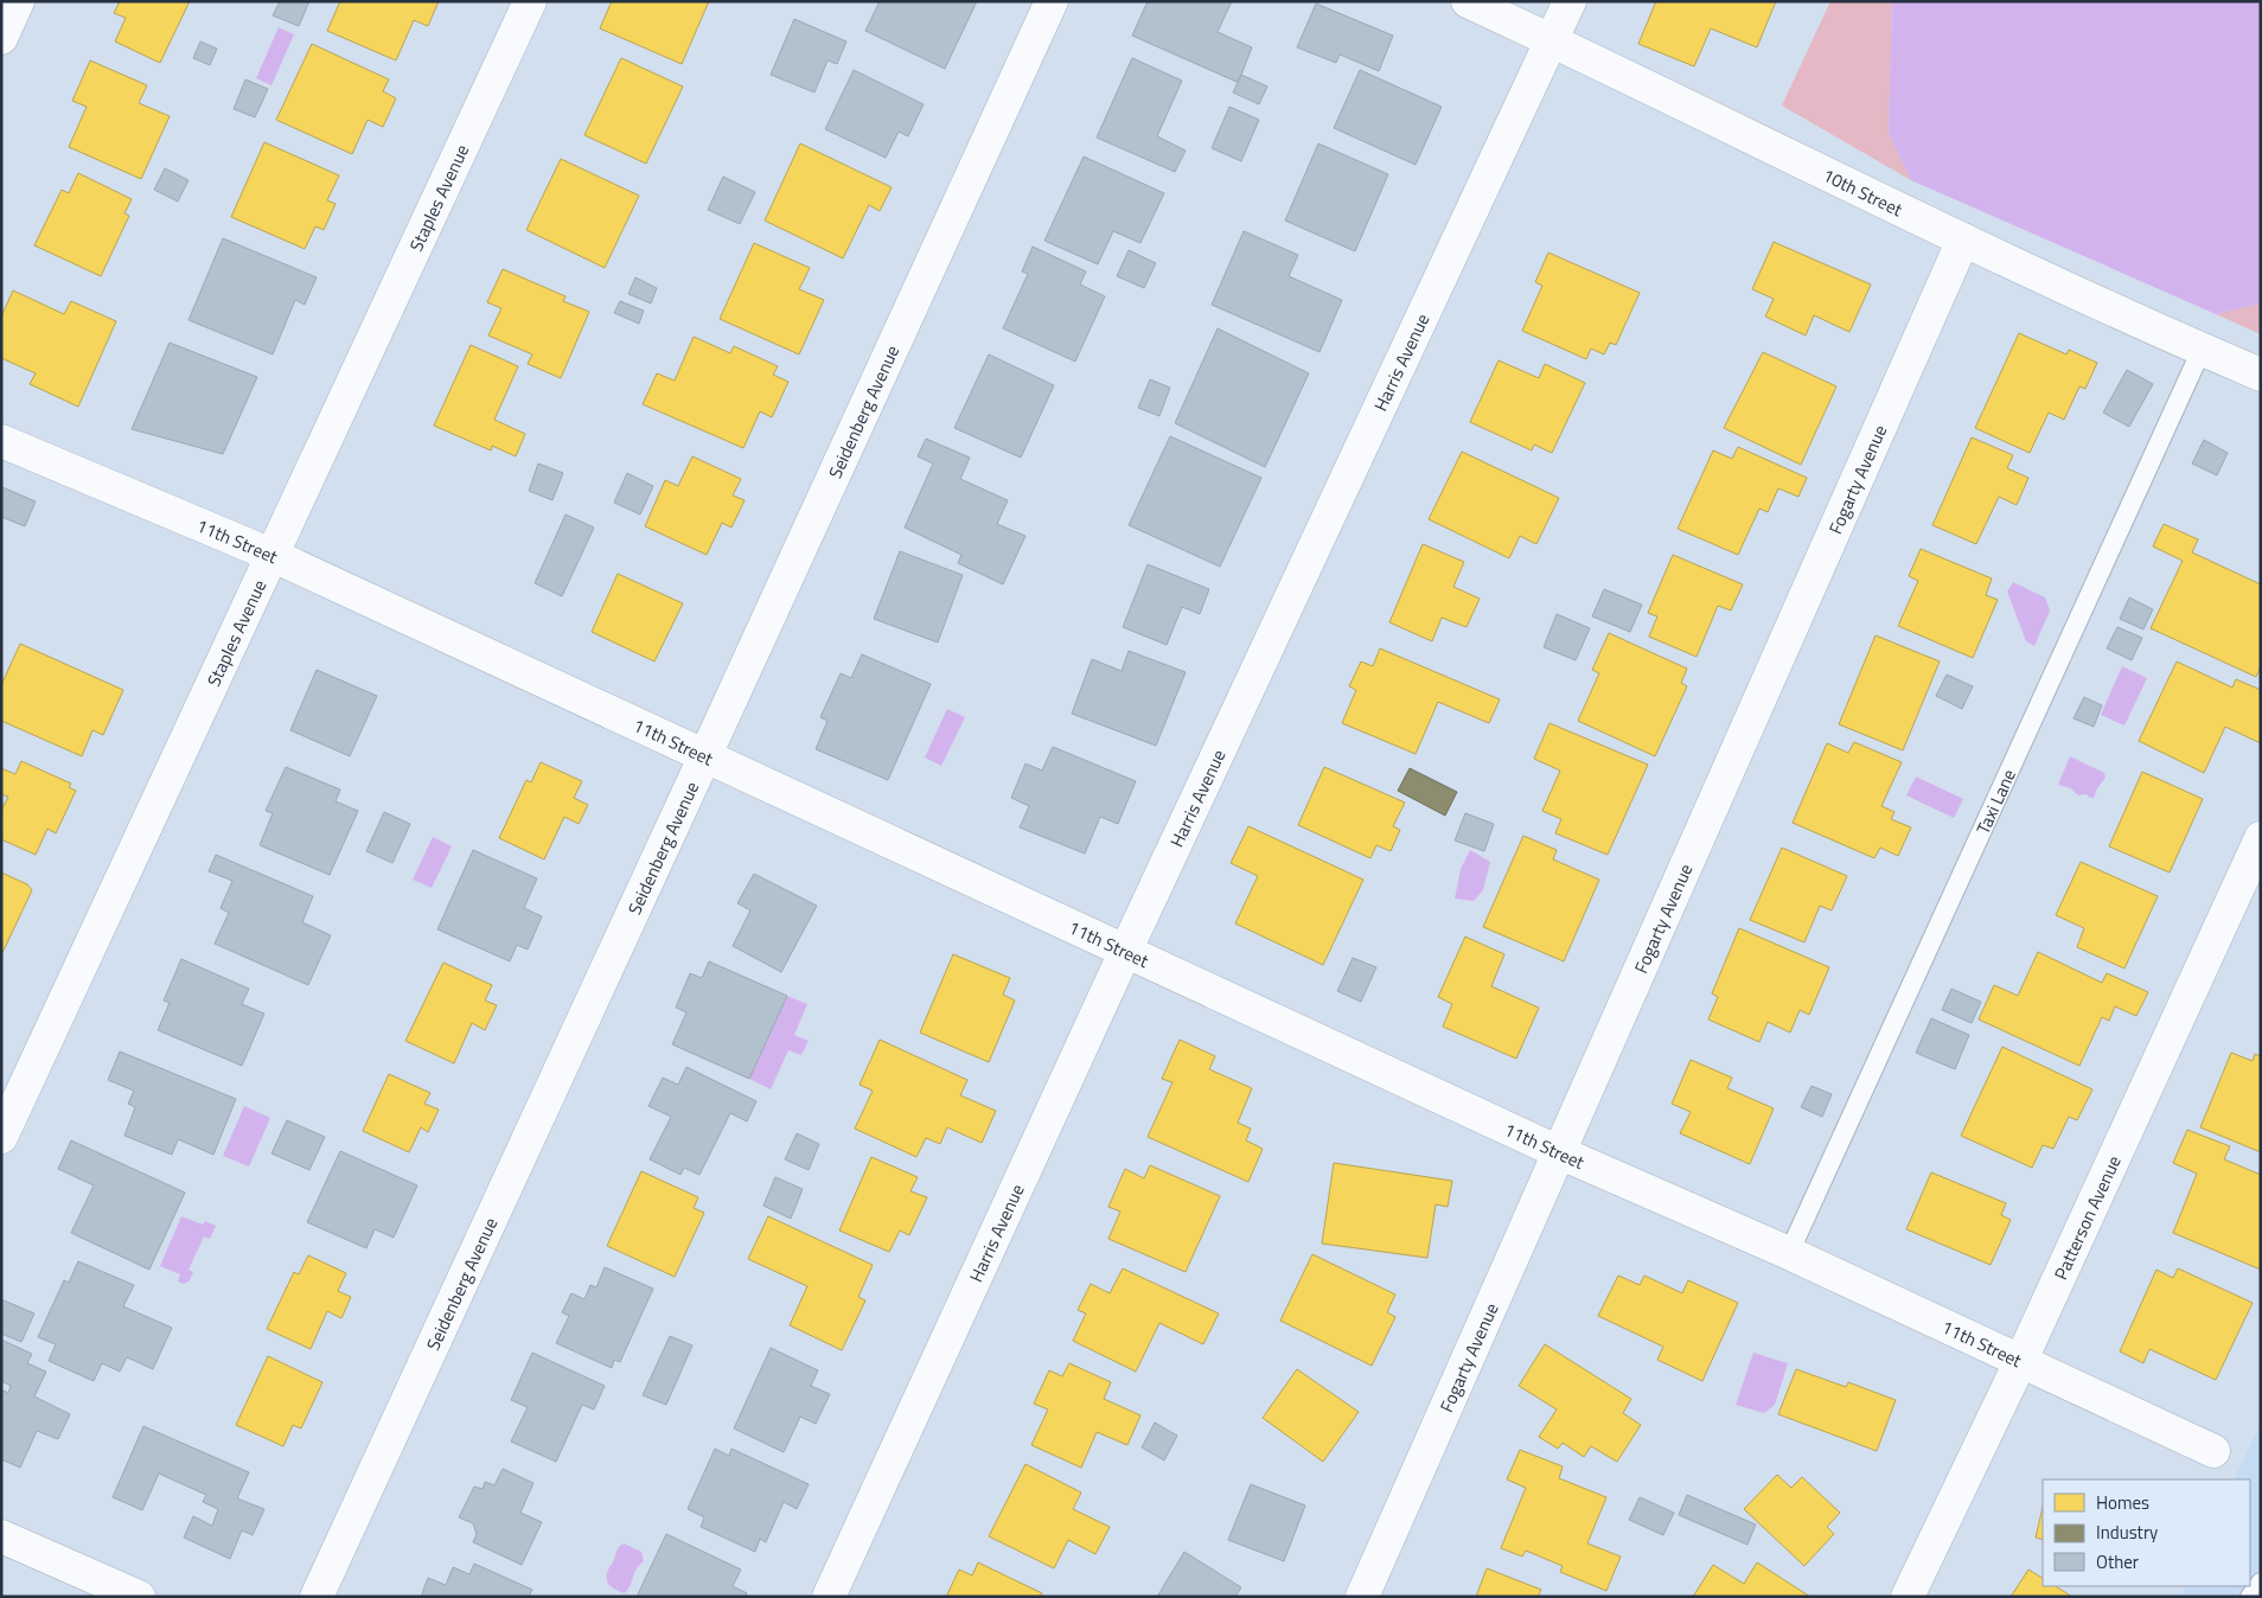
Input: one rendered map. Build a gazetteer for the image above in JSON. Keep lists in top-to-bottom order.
{
  "streets": {
    "street": [
      "10th Street",
      "Staples Avenue",
      "Harris Avenue",
      "Seidenberg Avenue",
      "Fogarty Avenue",
      "11th Street",
      "Patterson Avenue"
    ],
    "lane": ["Taxi Lane"]
  },
  "crossings": [
    ["10th Street", "Harris Avenue"],
    ["10th Street", "Fogarty Avenue"],
    ["10th Street", "Taxi Lane"],
    ["Staples Avenue", "11th Street"],
    ["Harris Avenue", "11th Street"],
    ["Seidenberg Avenue", "11th Street"],
    ["Fogarty Avenue", "11th Street"],
    ["11th Street", "Taxi Lane"],
    ["11th Street", "Patterson Avenue"]
  ],
  "legend": ["Homes", "Industry", "Other"]
}
